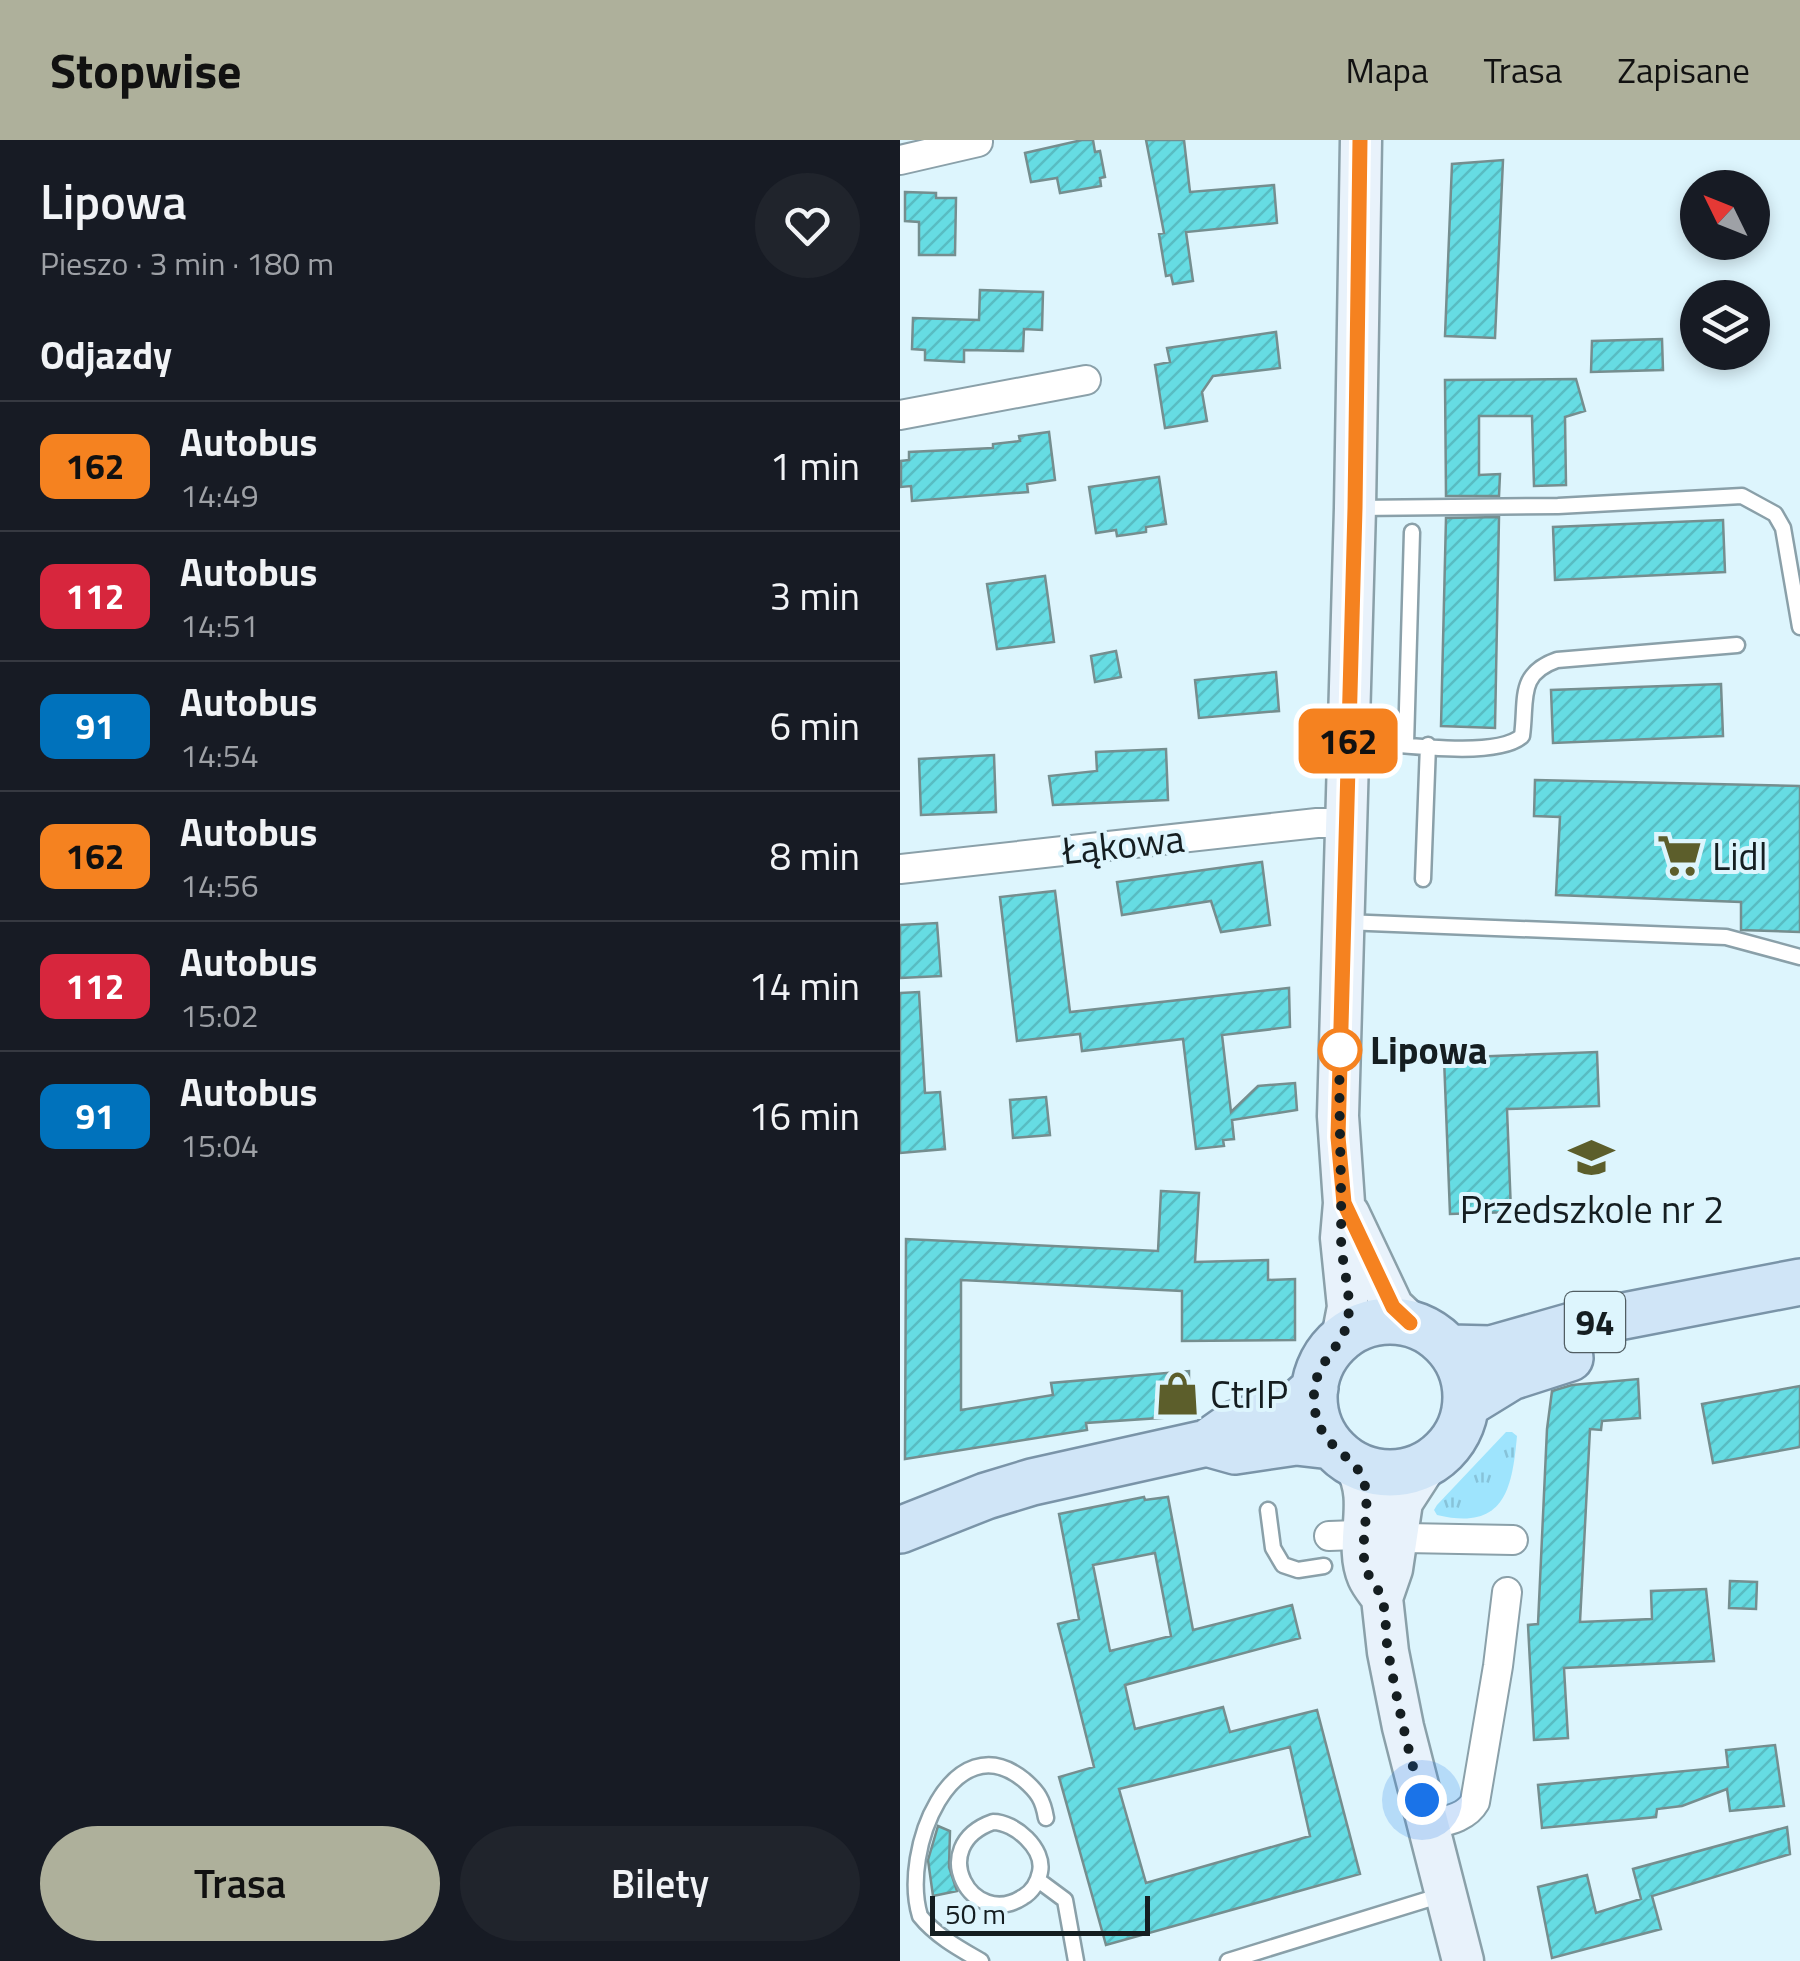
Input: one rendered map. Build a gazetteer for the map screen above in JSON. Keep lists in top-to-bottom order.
{
  "streets": {
    "main road": ["94"],
    "street": ["Łąkowa"]
  },
  "places": {
    "supermarket": ["Lidl"],
    "other": ["Lipowa"],
    "school or university": ["Przedszkole nr 2"],
    "shop": ["CtrlP"]
  },
  "lines": ["bus line 162"],
  "scale_bar": "50 m",
  "north": "top left",
  "page": {
    "header": "Stopwise",
    "nav": ["Mapa", "Trasa", "Zapisane"],
    "heading": [
      ["Lipowa", "Pieszo · 3 min · 180 m"],
      "Odjazdy"
    ],
    "on_map": "162",
    "list": [
      {
        "mark": "162",
        "name": "Autobus",
        "note": "14:49",
        "value": "1 min"
      },
      {
        "mark": "112",
        "name": "Autobus",
        "note": "14:51",
        "value": "3 min"
      },
      {
        "mark": "91",
        "name": "Autobus",
        "note": "14:54",
        "value": "6 min"
      },
      {
        "mark": "162",
        "name": "Autobus",
        "note": "14:56",
        "value": "8 min"
      },
      {
        "mark": "112",
        "name": "Autobus",
        "note": "15:02",
        "value": "14 min"
      },
      {
        "mark": "91",
        "name": "Autobus",
        "note": "15:04",
        "value": "16 min"
      }
    ],
    "buttons": ["Trasa", "Bilety"],
    "scale": "50 m"
  }
}
